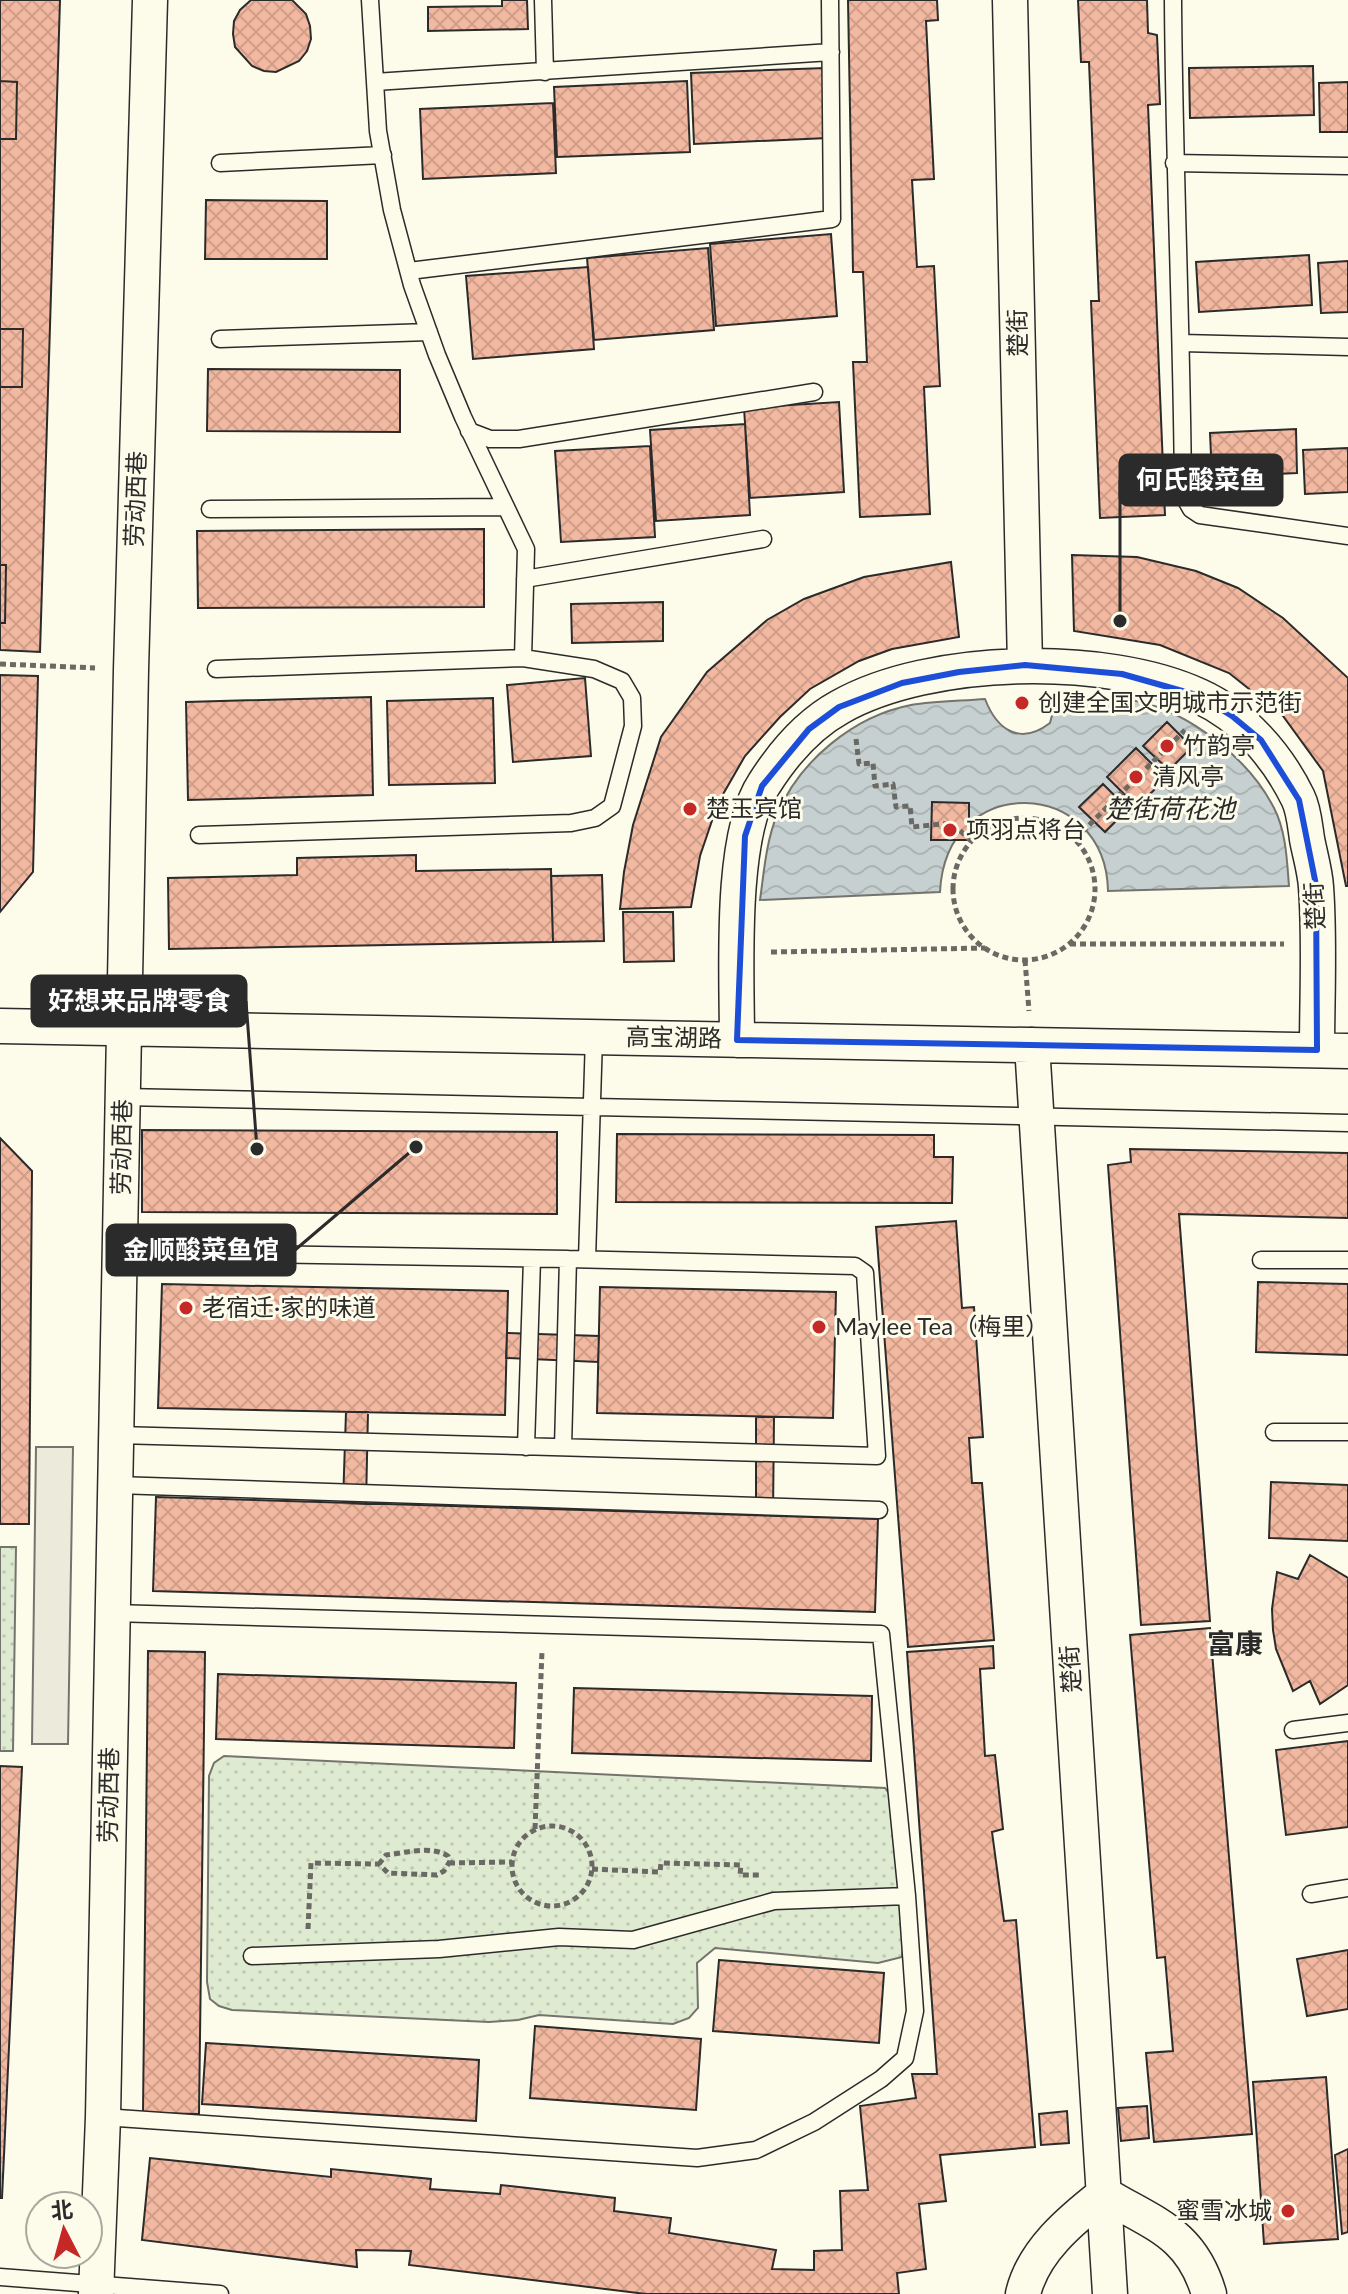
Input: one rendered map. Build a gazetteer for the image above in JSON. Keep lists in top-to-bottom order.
{
  "streets": {
    "street": ["楚街", "劳动西巷", "高宝湖路"]
  },
  "crossings": [
    ["楚街", "高宝湖路"],
    ["劳动西巷", "高宝湖路"]
  ],
  "districts": ["富康"],
  "water": ["楚街荷花池"],
  "places": [
    "何氏酸菜鱼",
    "创建全国文明城市示范街",
    "竹韵亭",
    "清风亭",
    "楚玉宾馆",
    "项羽点将台",
    "金顺酸菜鱼馆",
    "好想来品牌零食",
    "老宿迁·家的味道",
    "Maylee Tea（梅里）",
    "蜜雪冰城"
  ],
  "north": "top"
}
